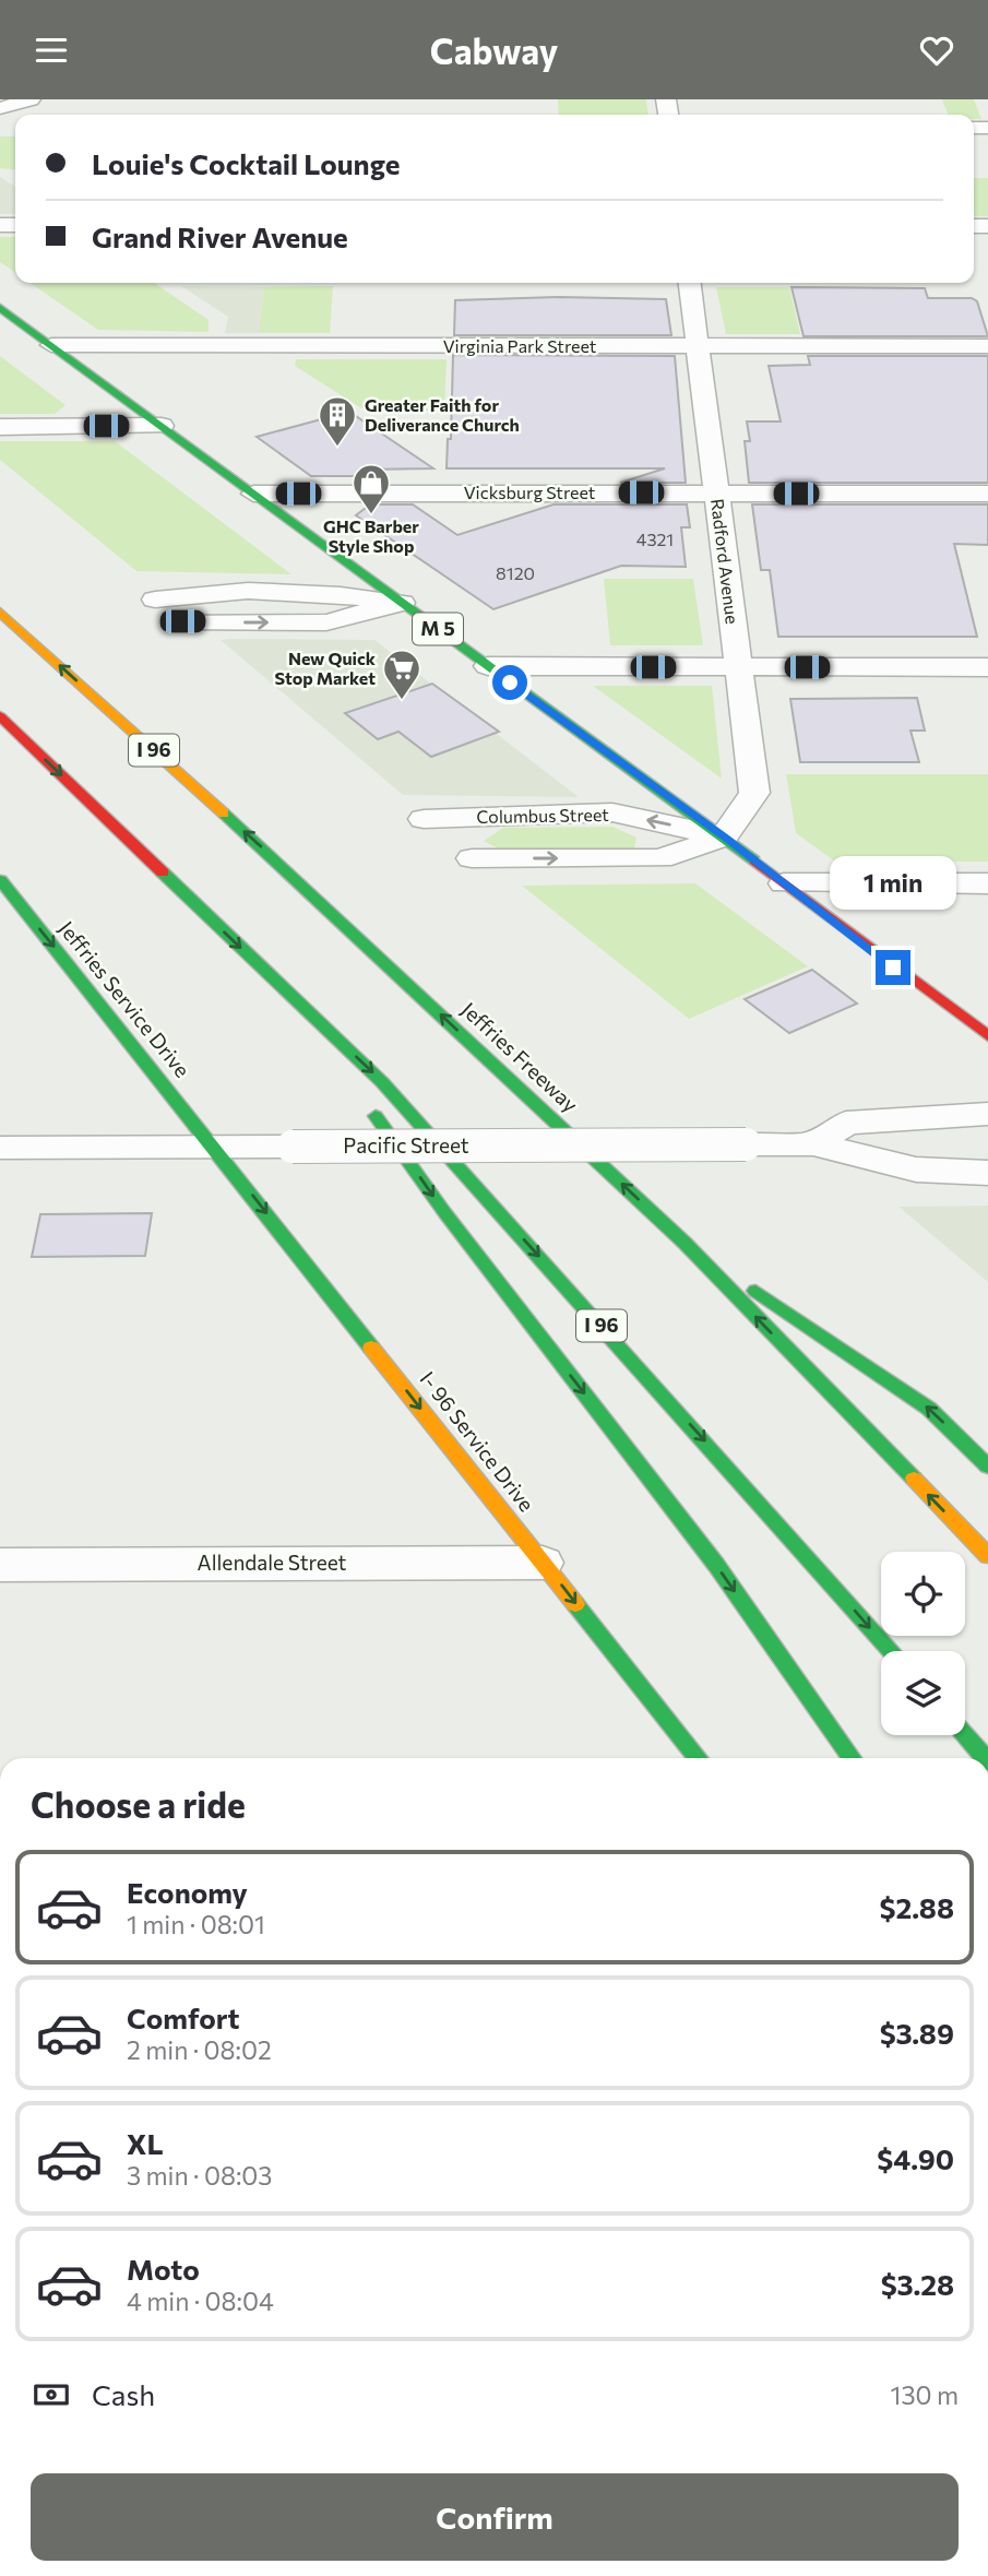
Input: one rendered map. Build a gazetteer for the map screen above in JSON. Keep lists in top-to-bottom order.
{
  "streets": {
    "main road": [
      "M 5",
      "I 96",
      "Jeffries Service Drive",
      "Jeffries Freeway",
      "I- 96 Service Drive"
    ],
    "street": [
      "Virginia Park Street",
      "Vicksburg Street",
      "Radford Avenue",
      "Columbus Street",
      "Pacific Street",
      "Allendale Street"
    ]
  },
  "crossings": [
    ["Virginia Park Street", "Radford Avenue"],
    ["Virginia Park Street", "M 5"],
    ["Vicksburg Street", "Radford Avenue"],
    ["Vicksburg Street", "M 5"],
    ["Radford Avenue", "M 5"],
    ["Radford Avenue", "Columbus Street"],
    ["M 5", "Columbus Street"],
    ["Jeffries Service Drive", "Pacific Street"],
    ["Jeffries Service Drive", "I- 96 Service Drive"],
    ["Pacific Street", "I- 96 Service Drive"],
    ["I- 96 Service Drive", "Allendale Street"]
  ],
  "places": {
    "building": ["Greater Faith for Deliverance Church"],
    "shop": ["GHC Barber Style Shop"],
    "supermarket": ["New Quick Stop Market"]
  },
  "house_numbers": ["4321", "8120"],
  "page": {
    "header": "Cabway",
    "banner": ["Louie's Cocktail Lounge", "Grand River Avenue"],
    "bubble": "1 min",
    "heading": "Choose a ride",
    "list": [
      {
        "name": "Economy",
        "note": "1 min · 08:01",
        "value": "$2.88"
      },
      {
        "name": "Comfort",
        "note": "2 min · 08:02",
        "value": "$3.89"
      },
      {
        "name": "XL",
        "note": "3 min · 08:03",
        "value": "$4.90"
      },
      {
        "name": "Moto",
        "note": "4 min · 08:04",
        "value": "$3.28"
      }
    ],
    "pay": ["Cash", "130 m"],
    "buttons": "Confirm"
  }
}
